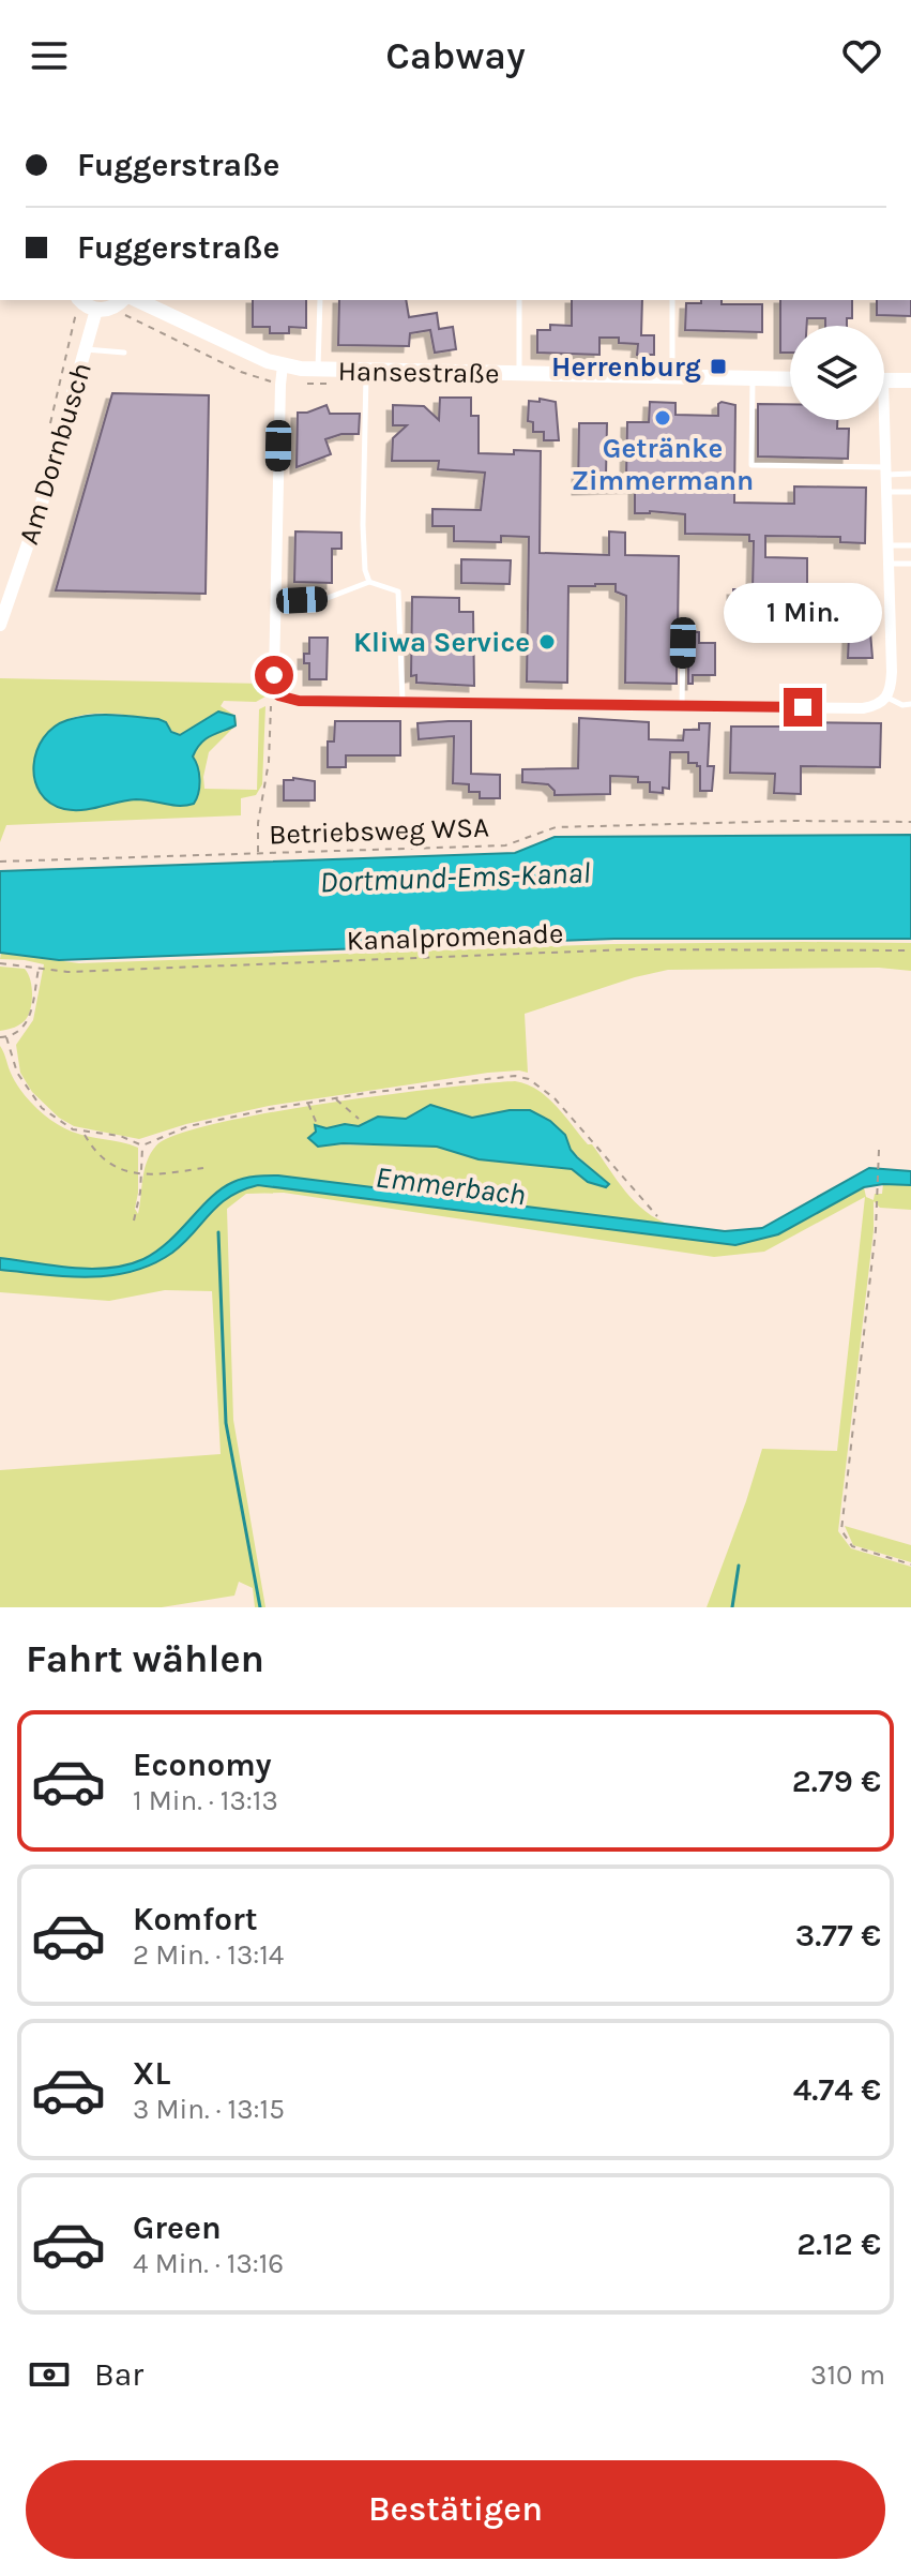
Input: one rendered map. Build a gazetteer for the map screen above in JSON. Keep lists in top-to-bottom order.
{
  "streets": {
    "main road": ["Hansestraße"],
    "street": ["Am Dornbusch"],
    "path": ["Betriebsweg WSA", "Kanalpromenade"]
  },
  "water": ["Dortmund-Ems-Kanal", "Emmerbach"],
  "places": {
    "transit": ["Herrenburg"],
    "other": ["Getränke Zimmermann", "Kliwa Service"]
  },
  "page": {
    "header": "Cabway",
    "banner": ["Fuggerstraße", "Fuggerstraße"],
    "bubble": "1 Min.",
    "heading": "Fahrt wählen",
    "list": [
      {
        "name": "Economy",
        "note": "1 Min. · 13:13",
        "value": "2.79 €"
      },
      {
        "name": "Komfort",
        "note": "2 Min. · 13:14",
        "value": "3.77 €"
      },
      {
        "name": "XL",
        "note": "3 Min. · 13:15",
        "value": "4.74 €"
      },
      {
        "name": "Green",
        "note": "4 Min. · 13:16",
        "value": "2.12 €"
      }
    ],
    "pay": ["Bar", "310 m"],
    "buttons": "Bestätigen"
  }
}
